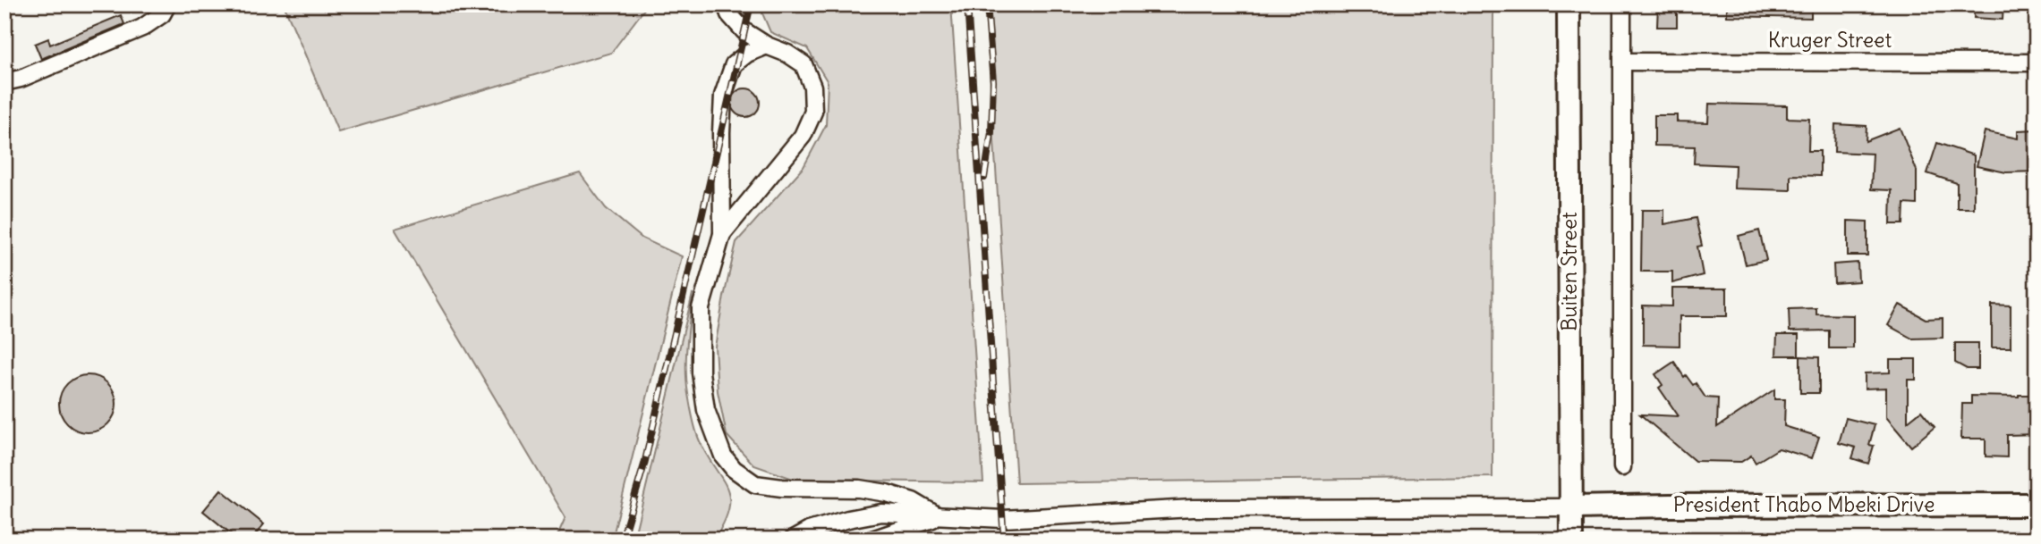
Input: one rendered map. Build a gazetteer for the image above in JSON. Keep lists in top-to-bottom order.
{
  "streets": {
    "street": ["Kruger Street", "Buiten Street", "President Thabo Mbeki Drive"]
  },
  "crossings": [
    ["Buiten Street", "President Thabo Mbeki Drive"]
  ]
}
